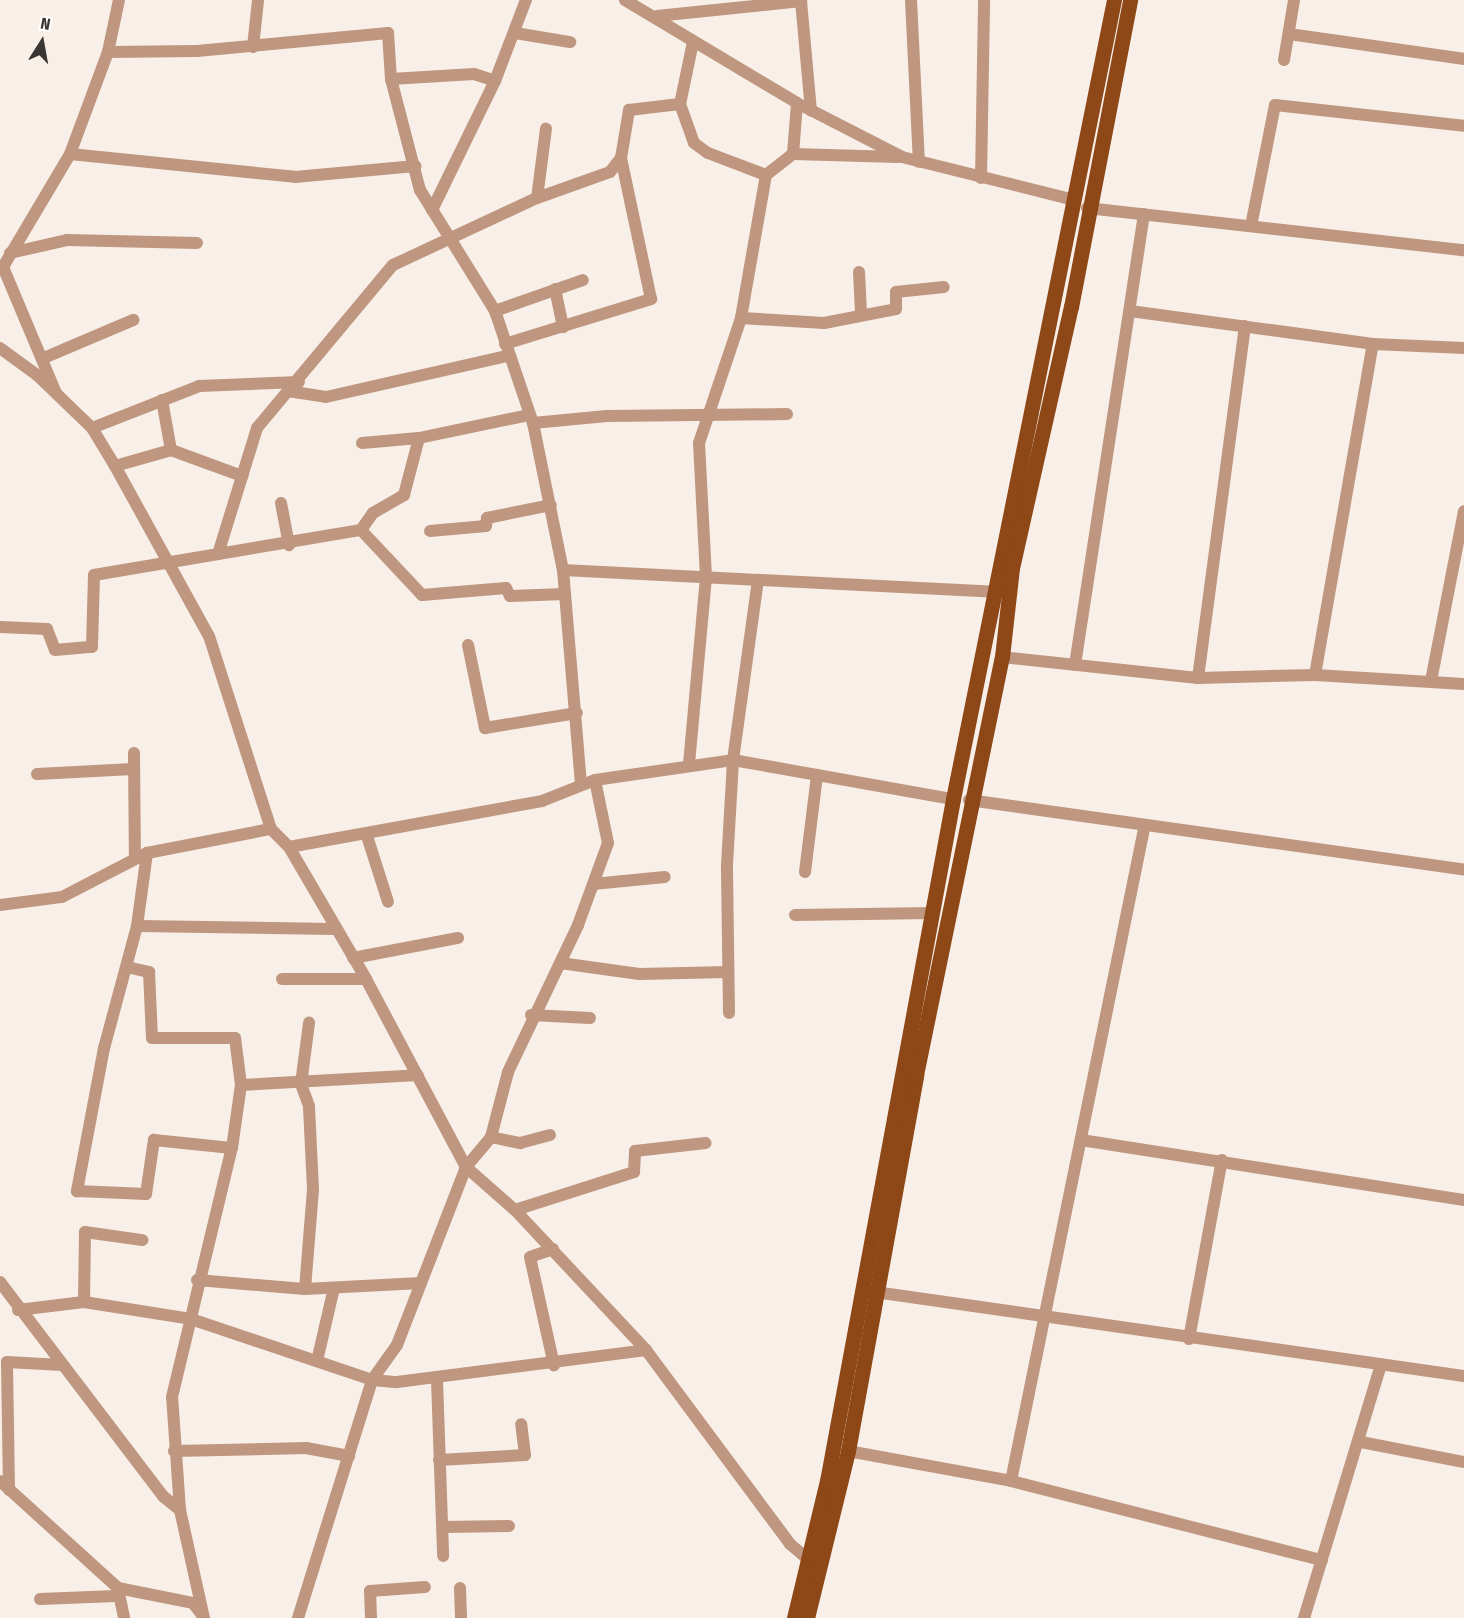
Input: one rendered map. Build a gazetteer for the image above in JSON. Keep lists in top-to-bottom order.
{
  "north": "top"
}
